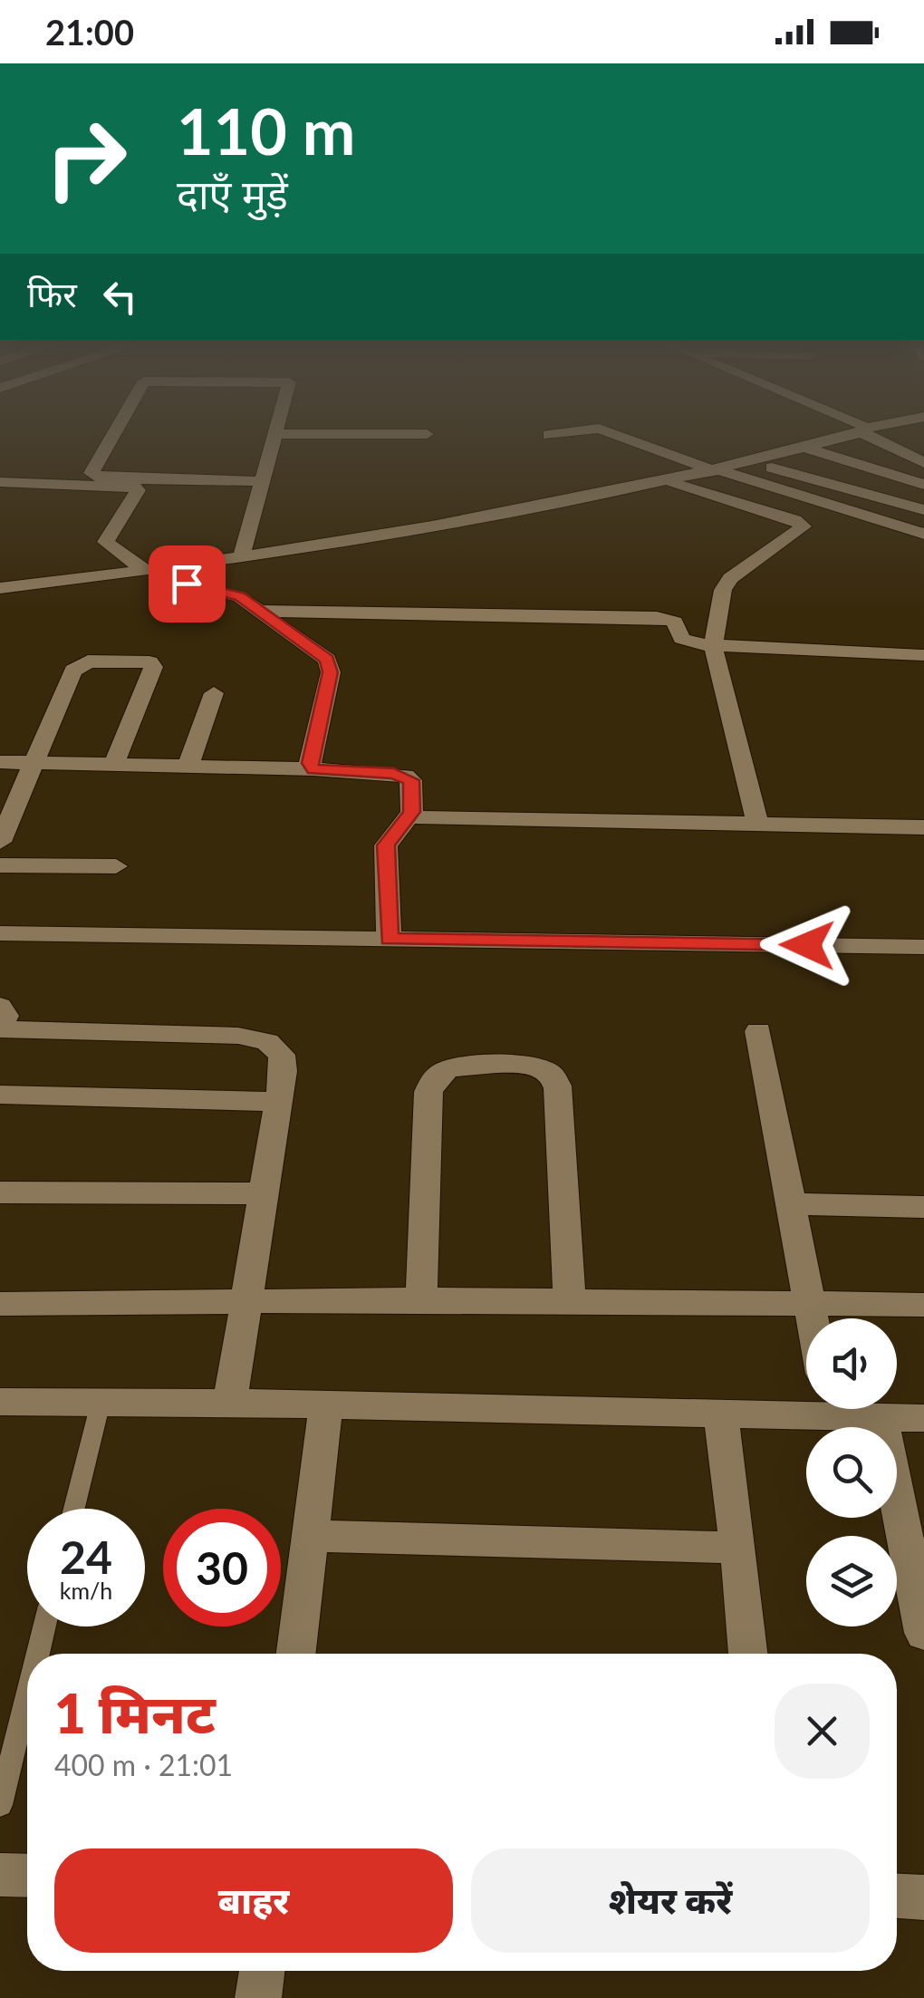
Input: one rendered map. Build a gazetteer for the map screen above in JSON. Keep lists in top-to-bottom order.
{
  "page": {
    "status": "21:00",
    "turn": ["110 m", "दाएँ मुड़ें"],
    "then": "फिर",
    "speed": "24 km/h",
    "limit": "30",
    "heading": ["1 मिनट", "400 m · 21:01"],
    "buttons": ["बाहर", "शेयर करें"]
  }
}
